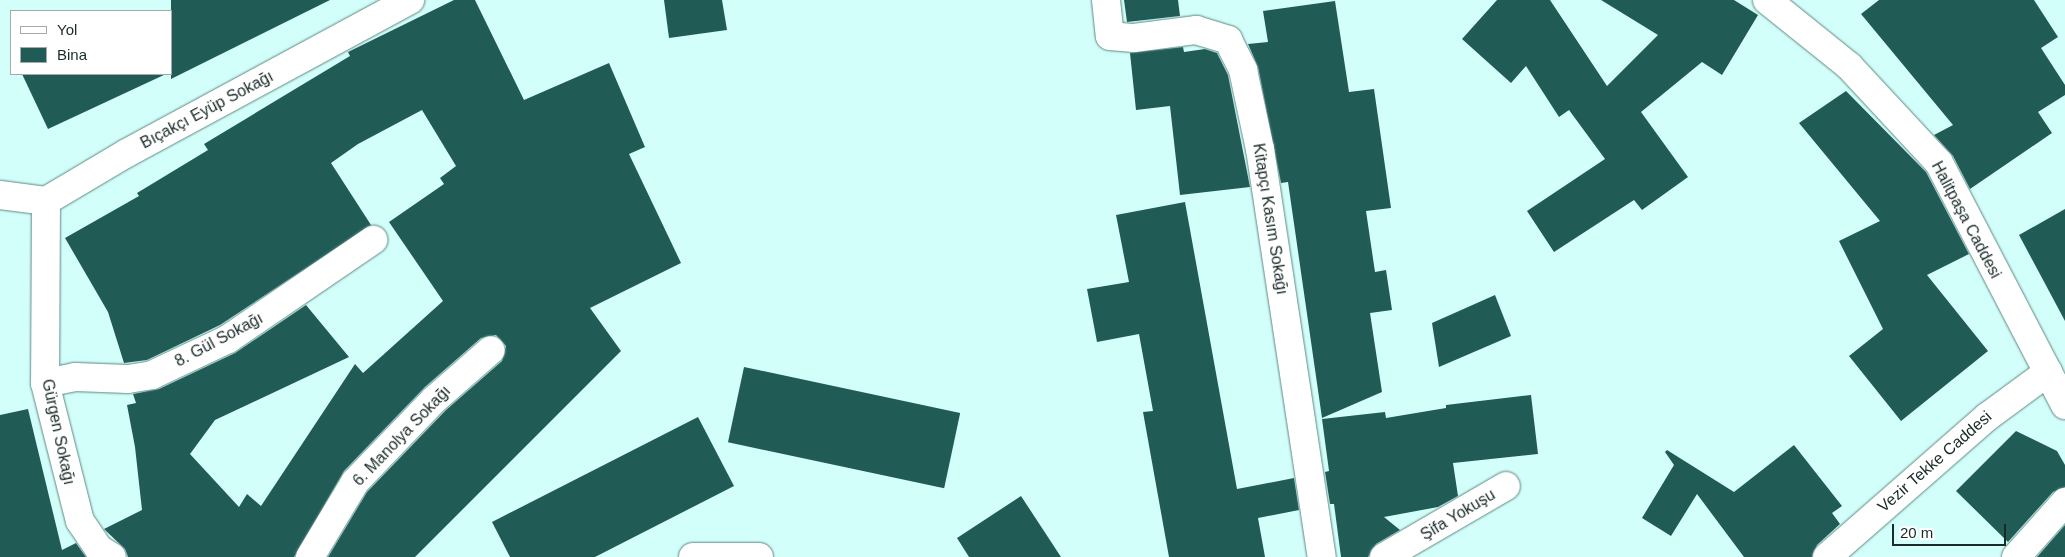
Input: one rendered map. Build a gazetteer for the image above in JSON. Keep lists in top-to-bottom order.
{
  "streets": {
    "street": [
      "Bıçakçı Eyüp Sokağı",
      "Kitapçı Kasım Sokağı",
      "Halitpaşa Caddesi",
      "8. Gül Sokağı",
      "Gürgen Sokağı",
      "6. Manolya Sokağı",
      "Vezir Tekke Caddesi",
      "Şifa Yokuşu"
    ]
  },
  "crossings": [
    ["Bıçakçı Eyüp Sokağı", "Gürgen Sokağı"],
    ["Halitpaşa Caddesi", "Vezir Tekke Caddesi"],
    ["8. Gül Sokağı", "Gürgen Sokağı"]
  ],
  "legend": ["Yol", "Bina"],
  "scale_bar": "20 m"
}
